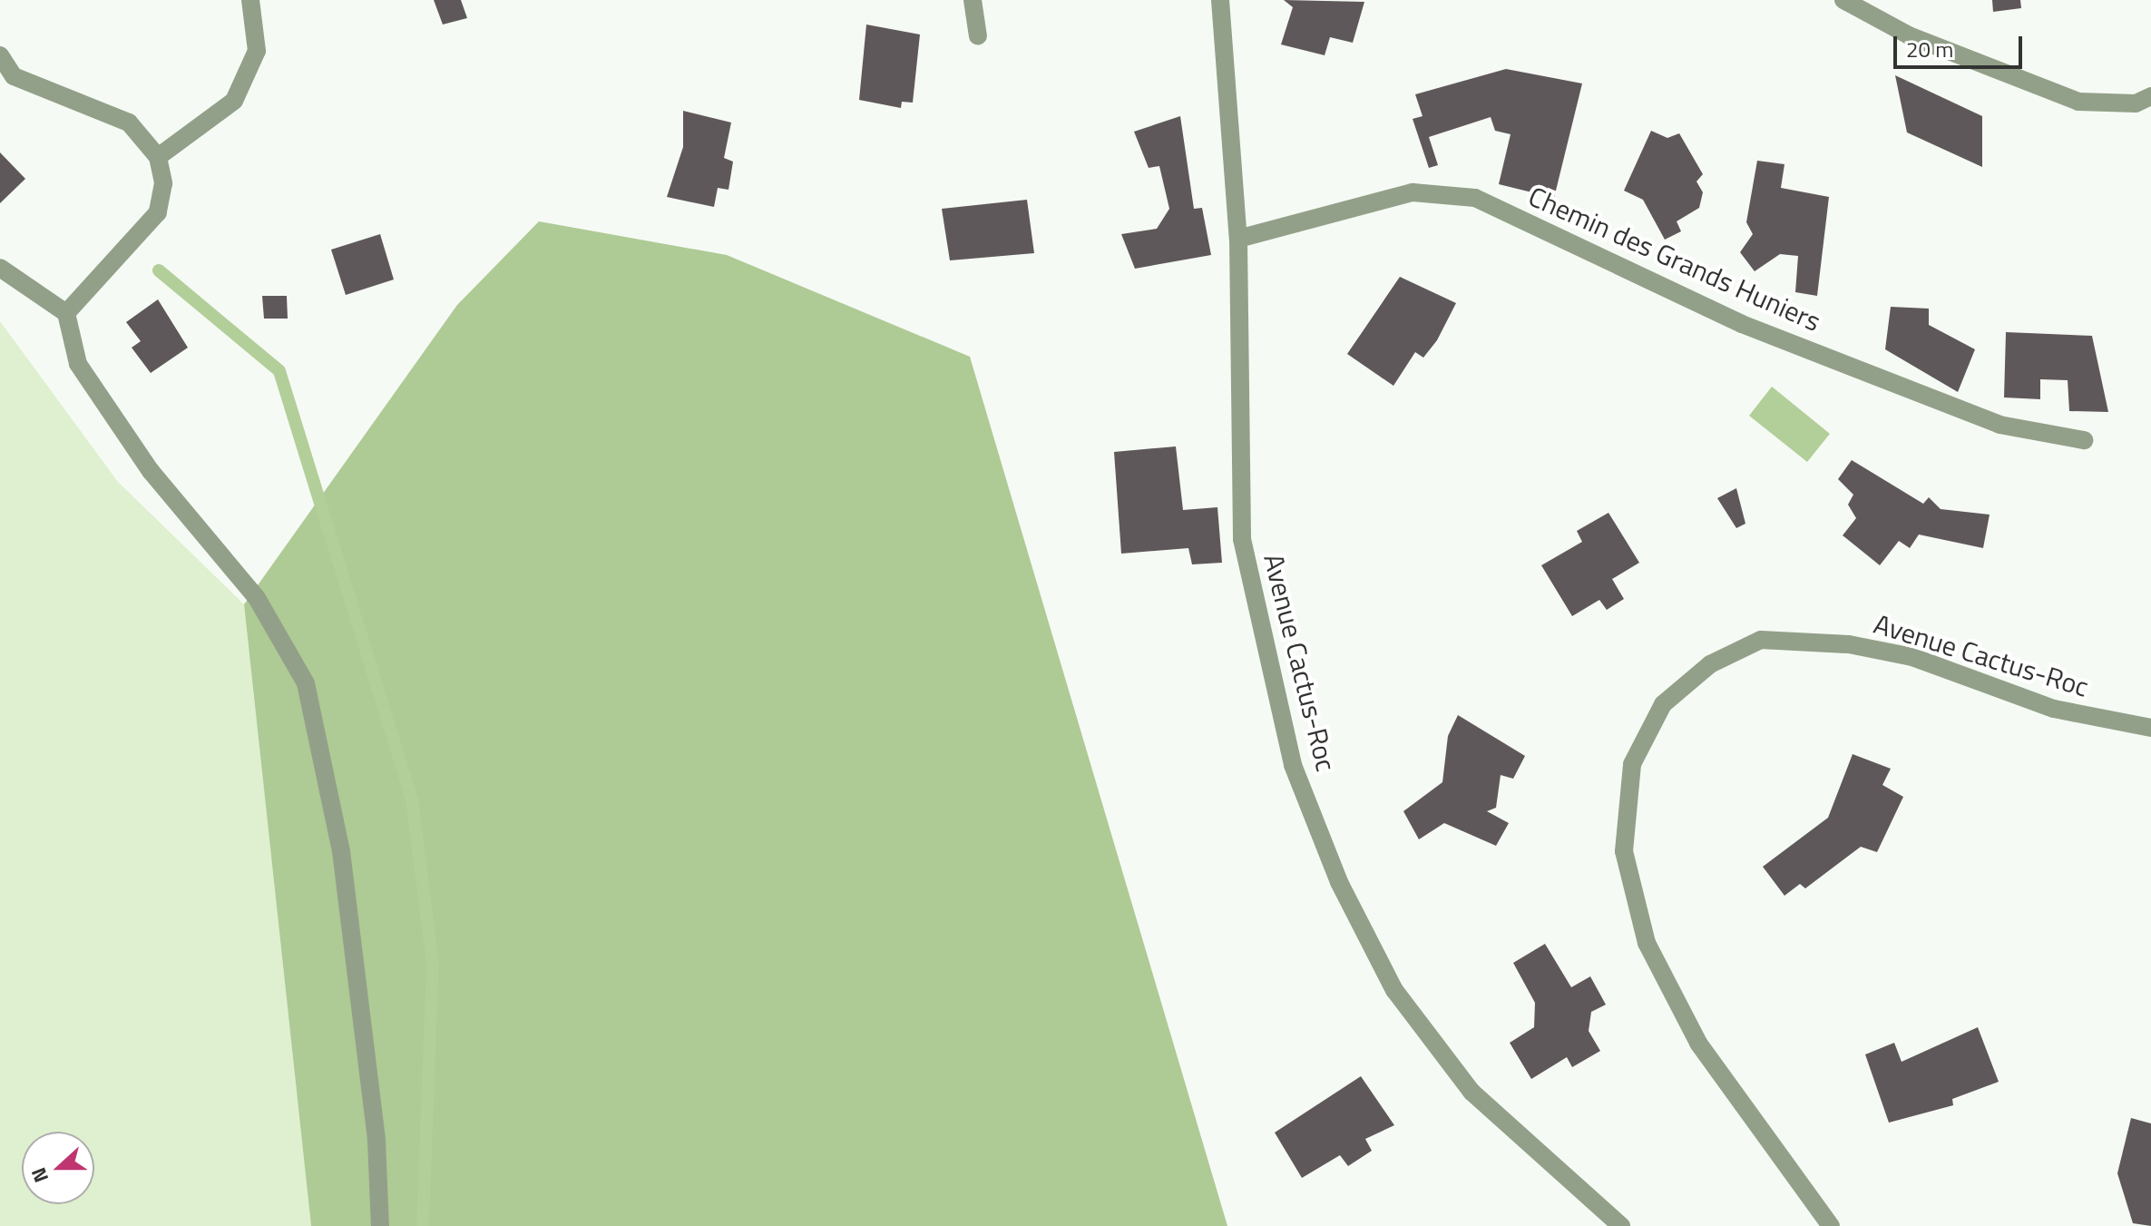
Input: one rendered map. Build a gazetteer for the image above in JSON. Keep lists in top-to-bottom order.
{
  "streets": {
    "street": ["Chemin des Grands Huniers", "Avenue Cactus-Roc"]
  },
  "crossings": [
    ["Chemin des Grands Huniers", "Avenue Cactus-Roc"]
  ],
  "scale_bar": "20 m",
  "north": "left"
}
